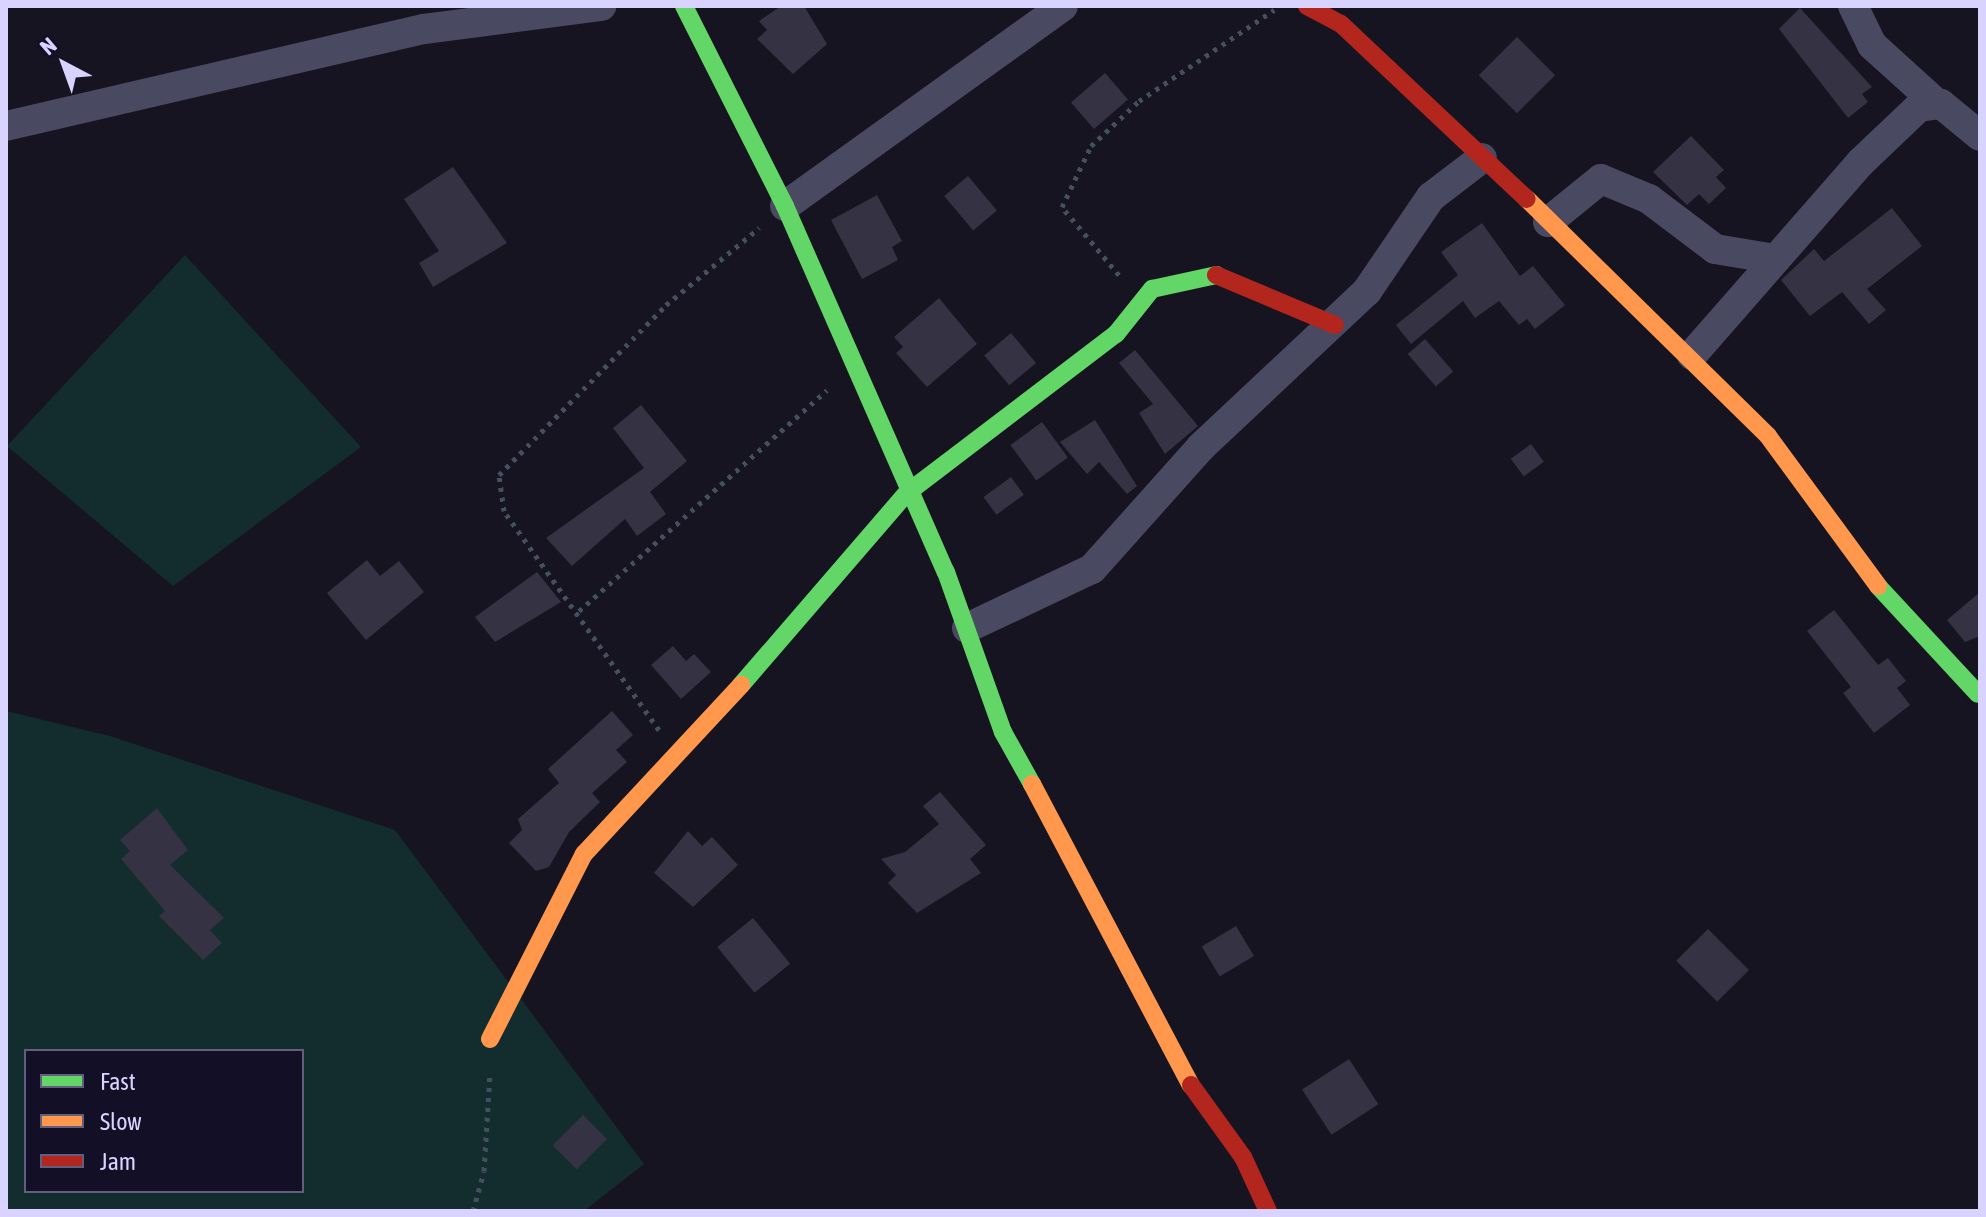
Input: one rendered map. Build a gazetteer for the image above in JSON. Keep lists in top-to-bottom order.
{
  "legend": ["Fast", "Slow", "Jam"],
  "north": "top left"
}
